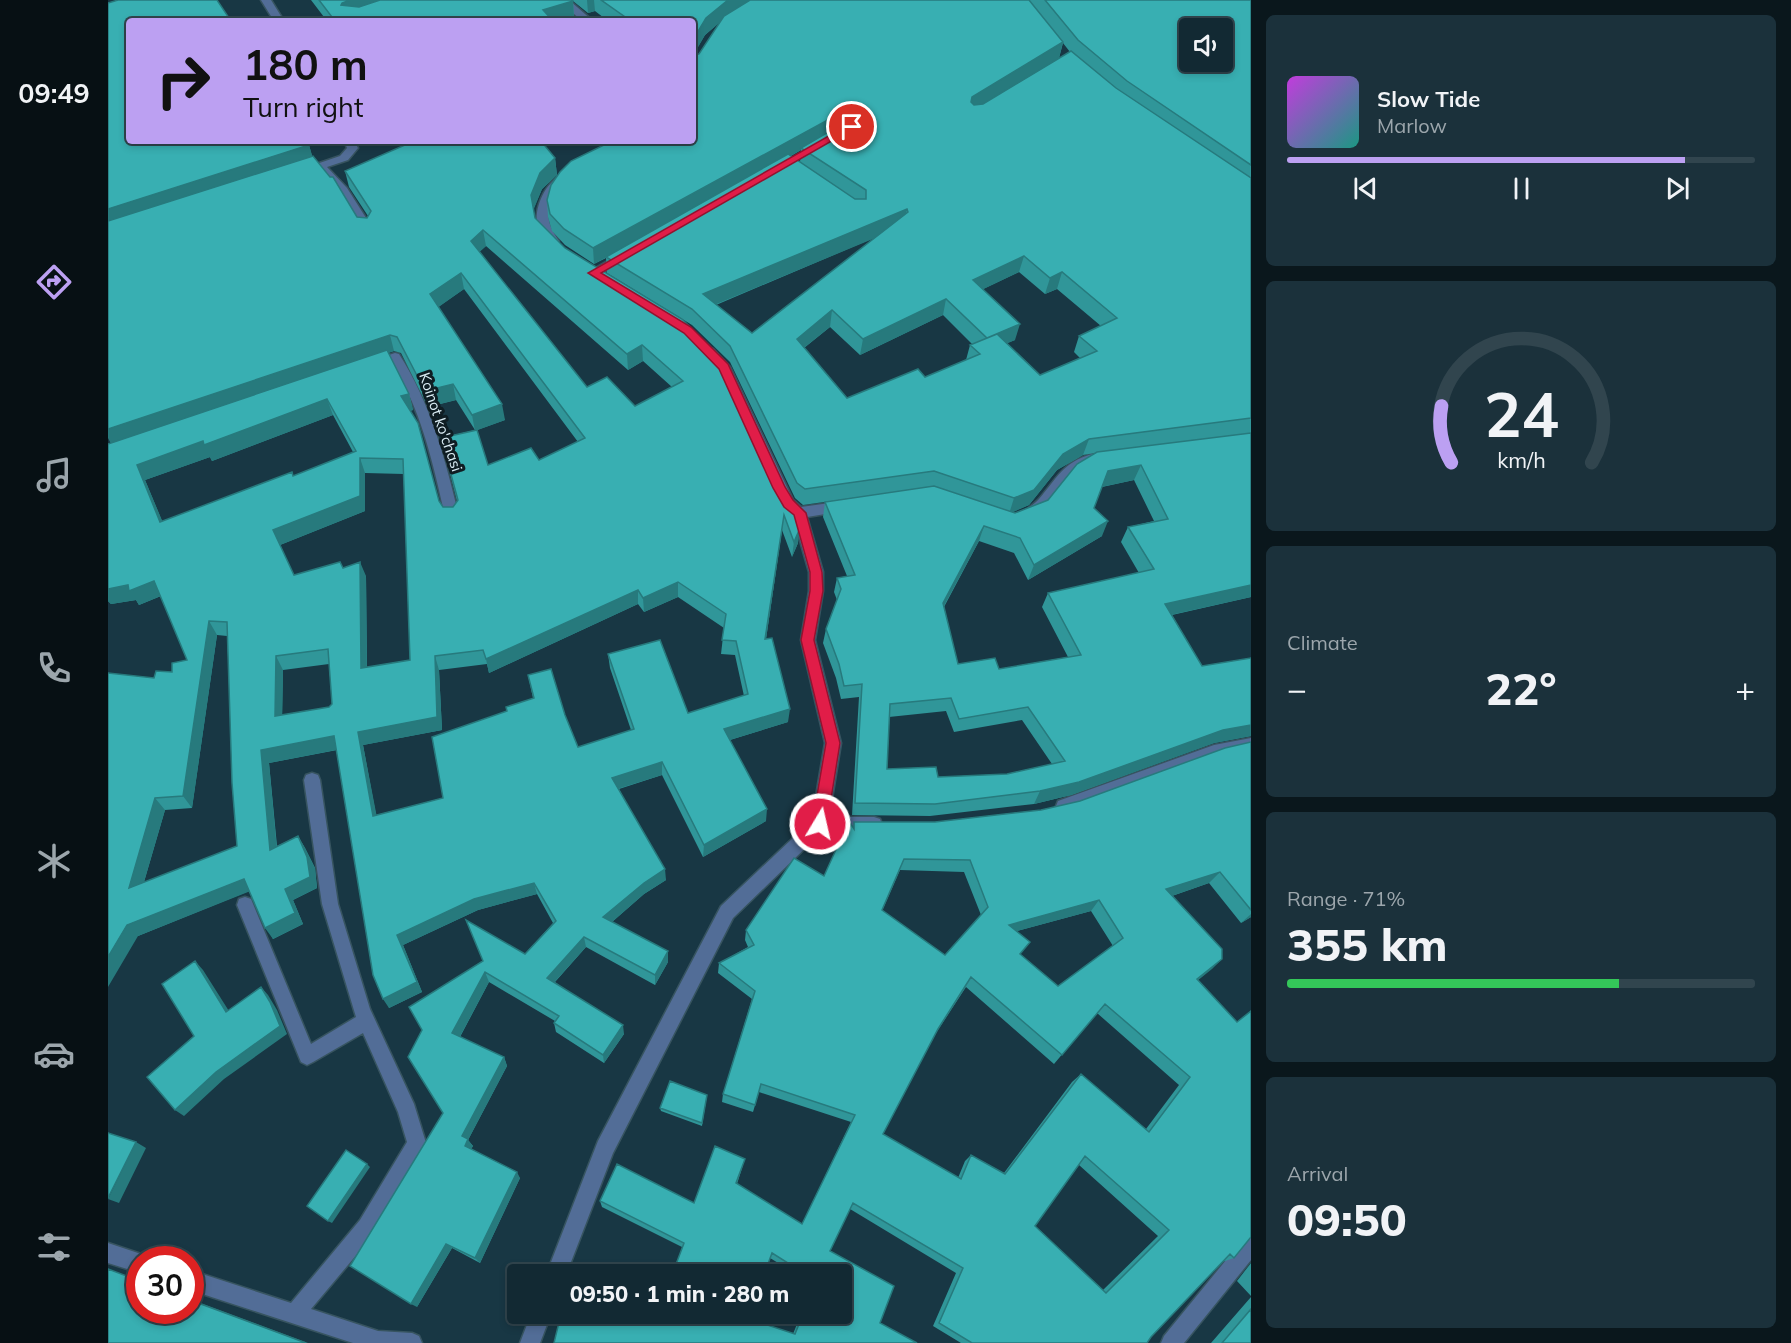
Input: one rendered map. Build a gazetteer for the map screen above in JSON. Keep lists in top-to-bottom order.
{
  "streets": {
    "street": ["Koinot ko'chasi"]
  },
  "page": {
    "tabs": "09:49",
    "turn": ["180 m", "Turn right"],
    "song": ["Slow Tide", "Marlow"],
    "tile": [
      "Climate",
      ["Range · 71%", "355 km"],
      ["Arrival", "09:50"]
    ],
    "heat": ["−", "22°", "+"],
    "limit": "30",
    "trip": "09:50 · 1 min · 280 m",
    "gauge": ["24", "km/h"]
  }
}
